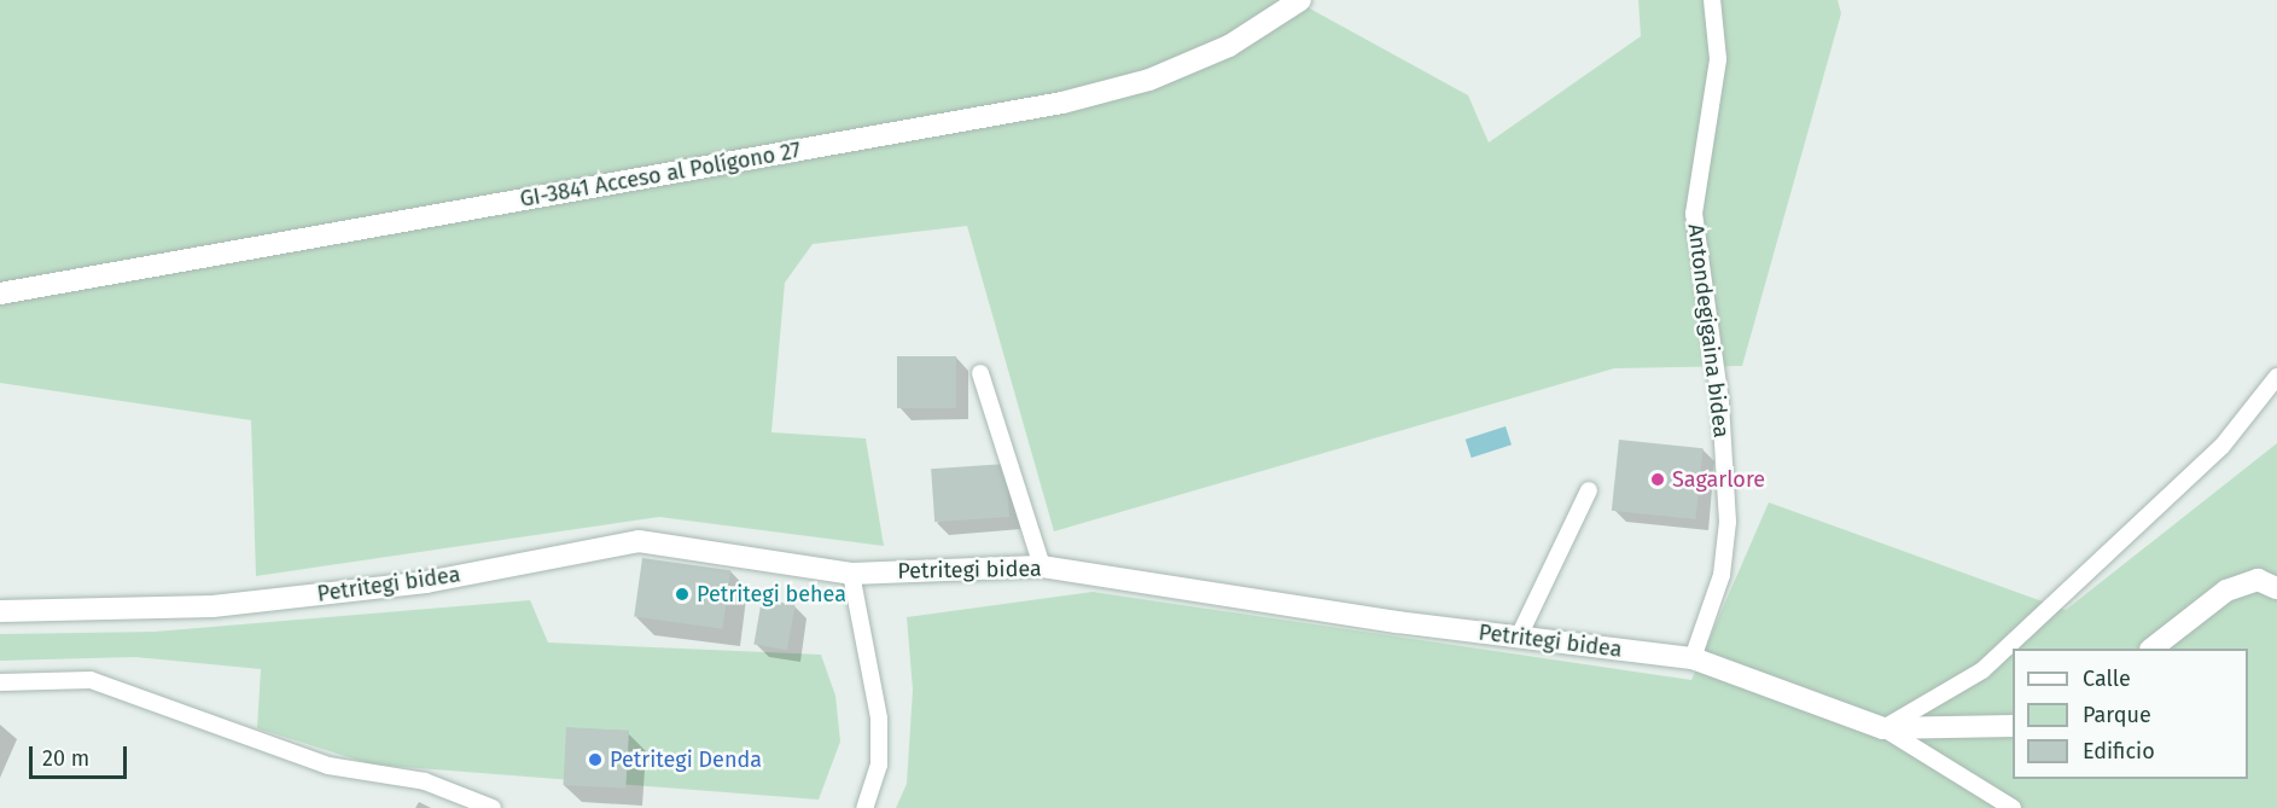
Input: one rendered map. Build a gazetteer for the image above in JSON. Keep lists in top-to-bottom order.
{
  "streets": {
    "street": ["GI-3841 Acceso al Polígono 27", "Petritegi bidea"],
    "lane": ["Antondegigaina bidea"]
  },
  "crossings": [
    ["Antondegigaina bidea", "Petritegi bidea"]
  ],
  "places": ["Sagarlore", "Petritegi behea", "Petritegi Denda"],
  "legend": ["Calle", "Parque", "Edificio"],
  "scale_bar": "20 m"
}
